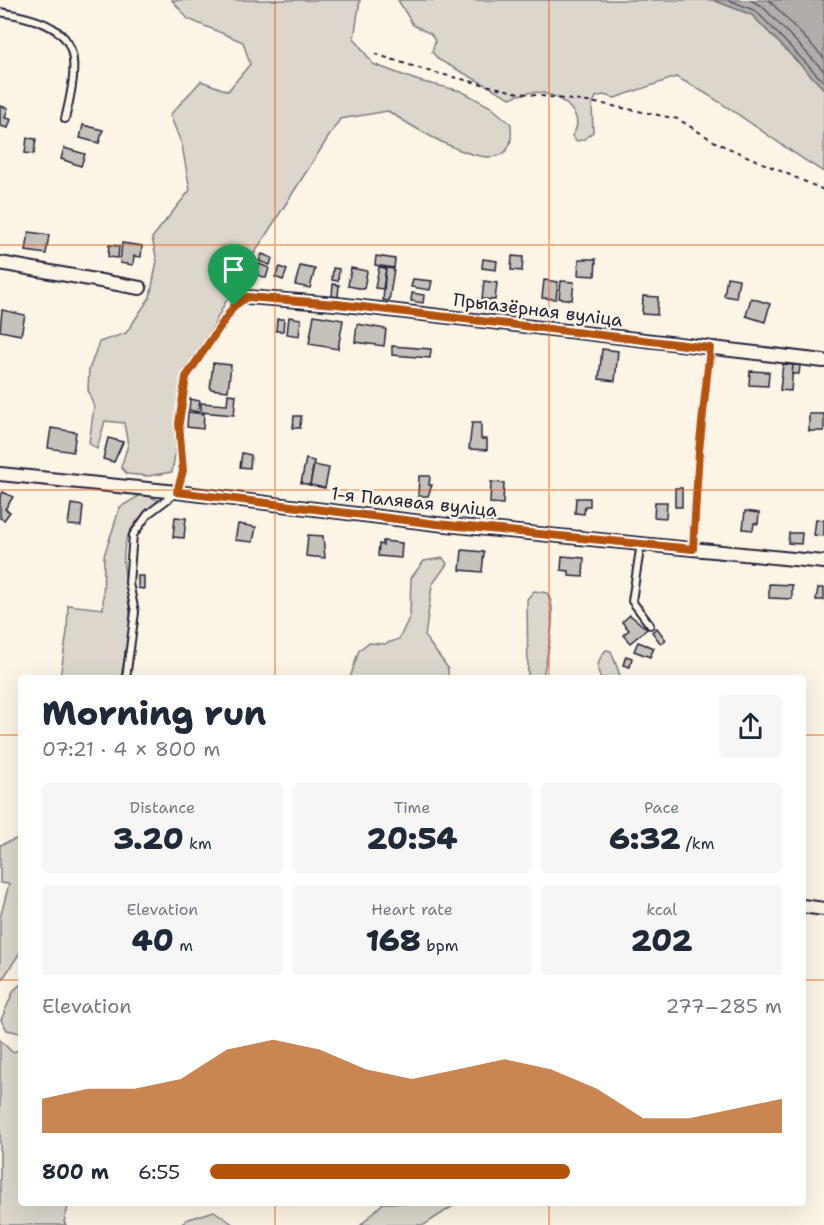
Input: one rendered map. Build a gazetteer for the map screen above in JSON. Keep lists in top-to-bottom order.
{
  "streets": {
    "street": ["Прыазёрная вуліца", "1-я Палявая вуліца"]
  },
  "page": {
    "heading": ["Morning run", "07:21 · 4 × 800 m"],
    "stats": [
      ["Distance", "3.20 km"],
      ["Time", "20:54"],
      ["Pace", "6:32 /km"],
      ["Elevation", "40 m"],
      ["Heart rate", "168 bpm"],
      ["kcal", "202"]
    ],
    "chart": ["Elevation", "277–285 m"],
    "list": [
      {
        "name": "800 m",
        "note": "6:55"
      }
    ]
  }
}
